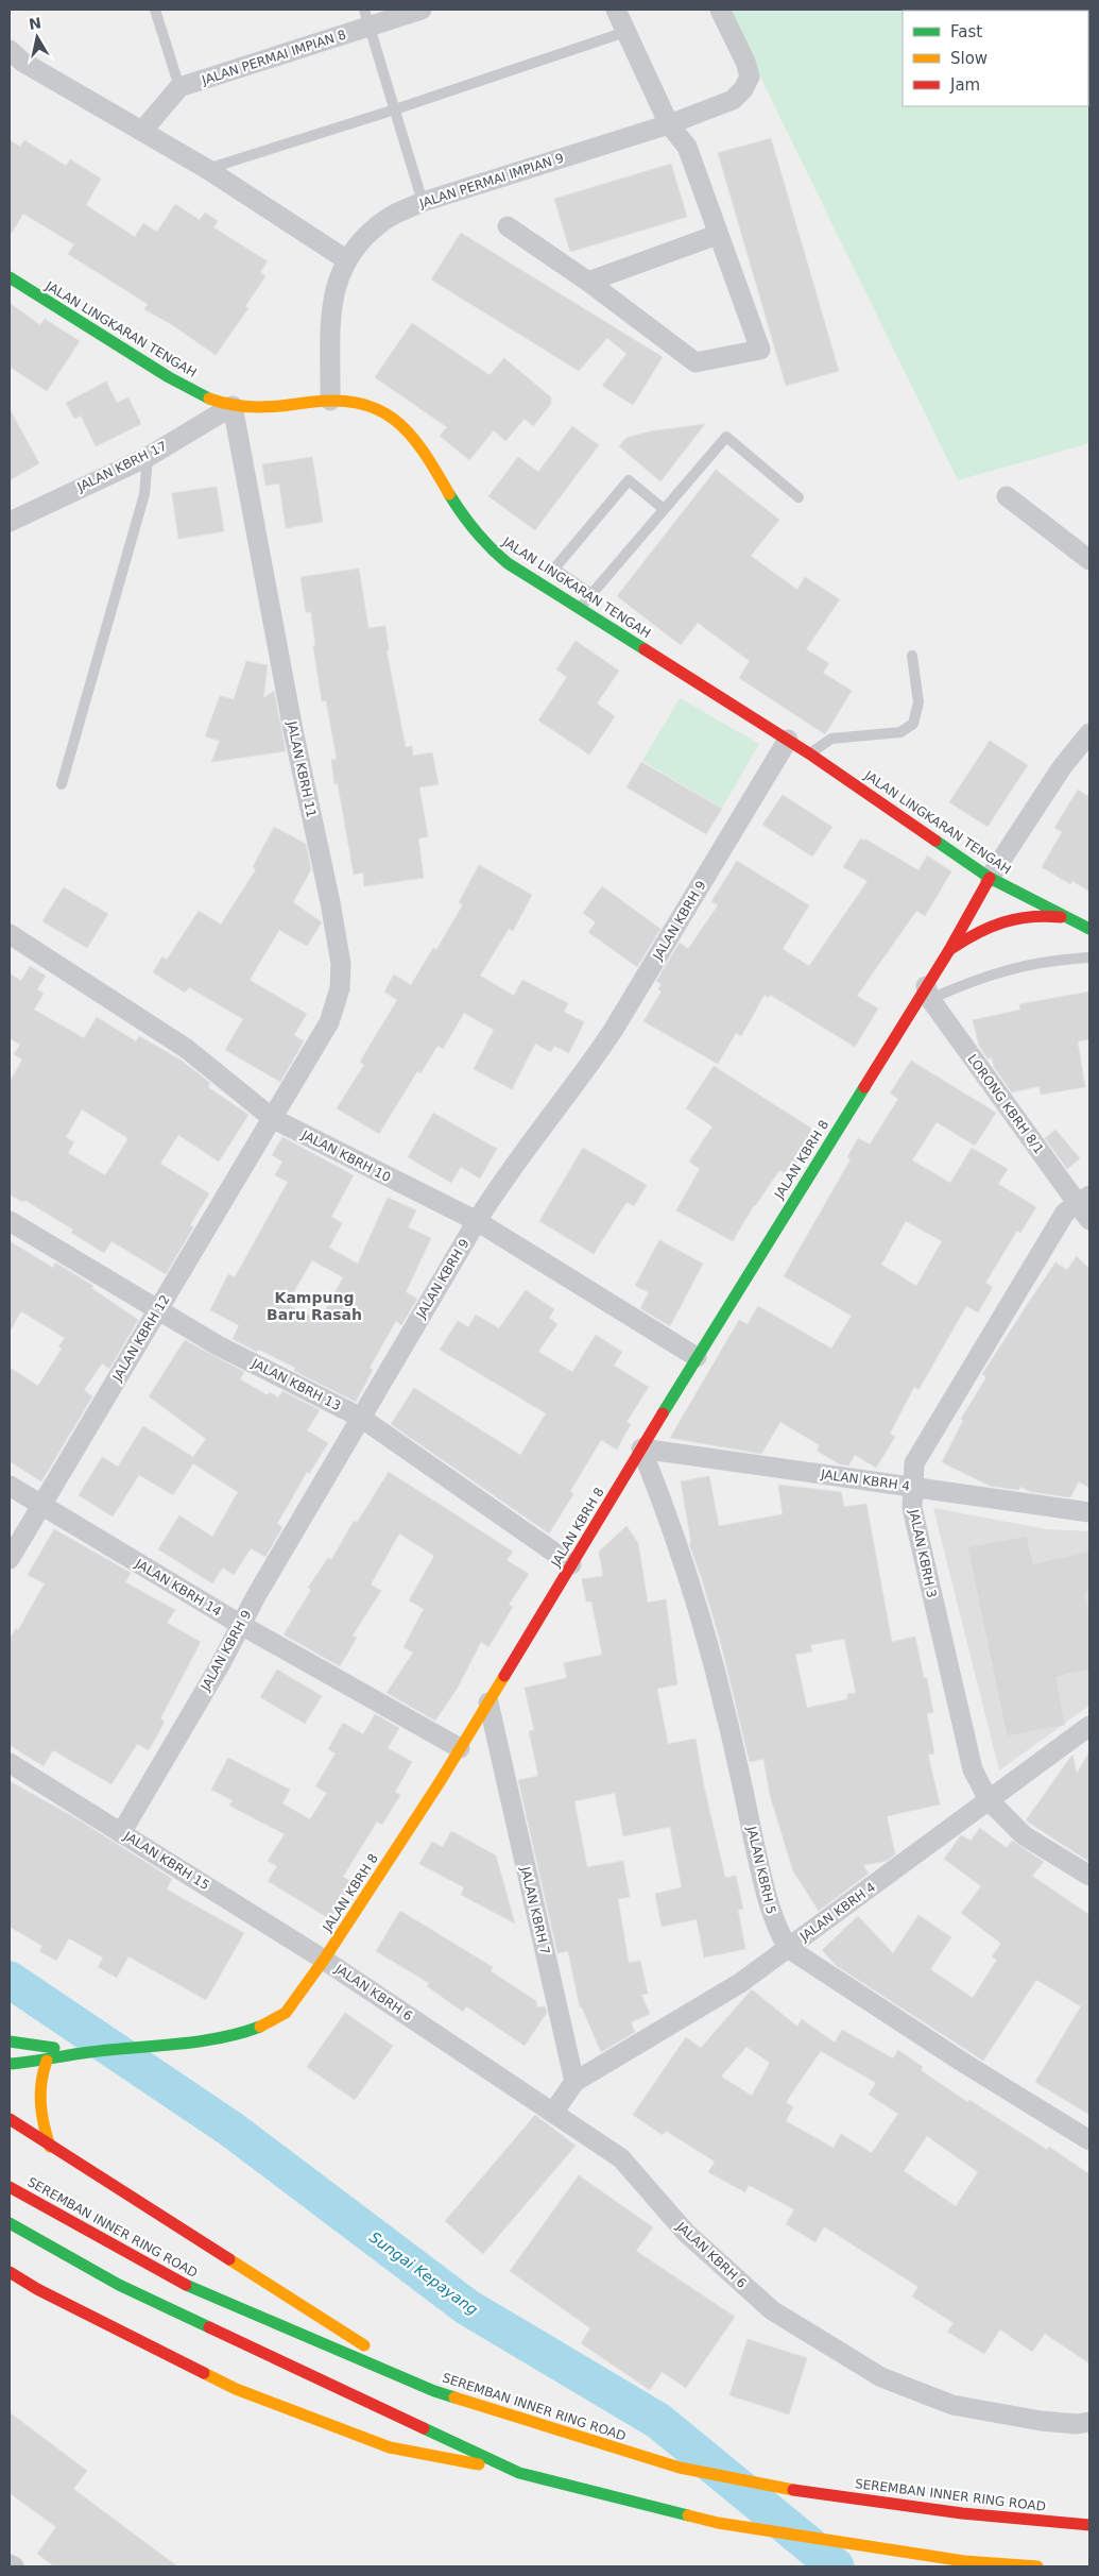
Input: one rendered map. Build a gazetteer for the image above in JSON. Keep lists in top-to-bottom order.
{
  "streets": {
    "main road": ["JALAN LINGKARAN TENGAH", "JALAN KBRH 8", "SEREMBAN INNER RING ROAD"],
    "street": [
      "JALAN PERMAI IMPIAN 8",
      "JALAN PERMAI IMPIAN 9",
      "JALAN KBRH 17",
      "JALAN KBRH 11",
      "JALAN KBRH 9",
      "LORONG KBRH 8/1",
      "JALAN KBRH 10",
      "JALAN KBRH 12",
      "JALAN KBRH 13",
      "JALAN KBRH 4",
      "JALAN KBRH 3",
      "JALAN KBRH 14",
      "JALAN KBRH 15",
      "JALAN KBRH 5",
      "JALAN KBRH 7",
      "JALAN KBRH 6"
    ]
  },
  "crossings": [
    ["JALAN PERMAI IMPIAN 9", "JALAN LINGKARAN TENGAH"],
    ["JALAN LINGKARAN TENGAH", "JALAN KBRH 17"],
    ["JALAN LINGKARAN TENGAH", "JALAN KBRH 11"],
    ["JALAN LINGKARAN TENGAH", "JALAN KBRH 9"],
    ["JALAN LINGKARAN TENGAH", "JALAN KBRH 8"],
    ["JALAN KBRH 17", "JALAN KBRH 11"],
    ["JALAN KBRH 11", "JALAN KBRH 10"],
    ["JALAN KBRH 11", "JALAN KBRH 12"],
    ["JALAN KBRH 9", "JALAN KBRH 10"],
    ["JALAN KBRH 9", "JALAN KBRH 13"],
    ["JALAN KBRH 9", "JALAN KBRH 14"],
    ["JALAN KBRH 9", "JALAN KBRH 15"],
    ["LORONG KBRH 8/1", "JALAN KBRH 8"],
    ["LORONG KBRH 8/1", "JALAN KBRH 3"],
    ["JALAN KBRH 10", "JALAN KBRH 8"],
    ["JALAN KBRH 10", "JALAN KBRH 12"],
    ["JALAN KBRH 8", "JALAN KBRH 13"],
    ["JALAN KBRH 8", "JALAN KBRH 4"],
    ["JALAN KBRH 8", "JALAN KBRH 14"],
    ["JALAN KBRH 8", "JALAN KBRH 15"],
    ["JALAN KBRH 8", "JALAN KBRH 5"],
    ["JALAN KBRH 8", "JALAN KBRH 7"],
    ["JALAN KBRH 8", "JALAN KBRH 6"],
    ["JALAN KBRH 12", "JALAN KBRH 13"],
    ["JALAN KBRH 12", "JALAN KBRH 14"],
    ["JALAN KBRH 4", "JALAN KBRH 3"],
    ["JALAN KBRH 4", "JALAN KBRH 5"],
    ["JALAN KBRH 4", "JALAN KBRH 7"],
    ["JALAN KBRH 15", "JALAN KBRH 6"]
  ],
  "districts": ["Kampung Baru Rasah"],
  "water": ["Sungai Kepayang"],
  "legend": ["Fast", "Slow", "Jam"],
  "north": "top"
}
